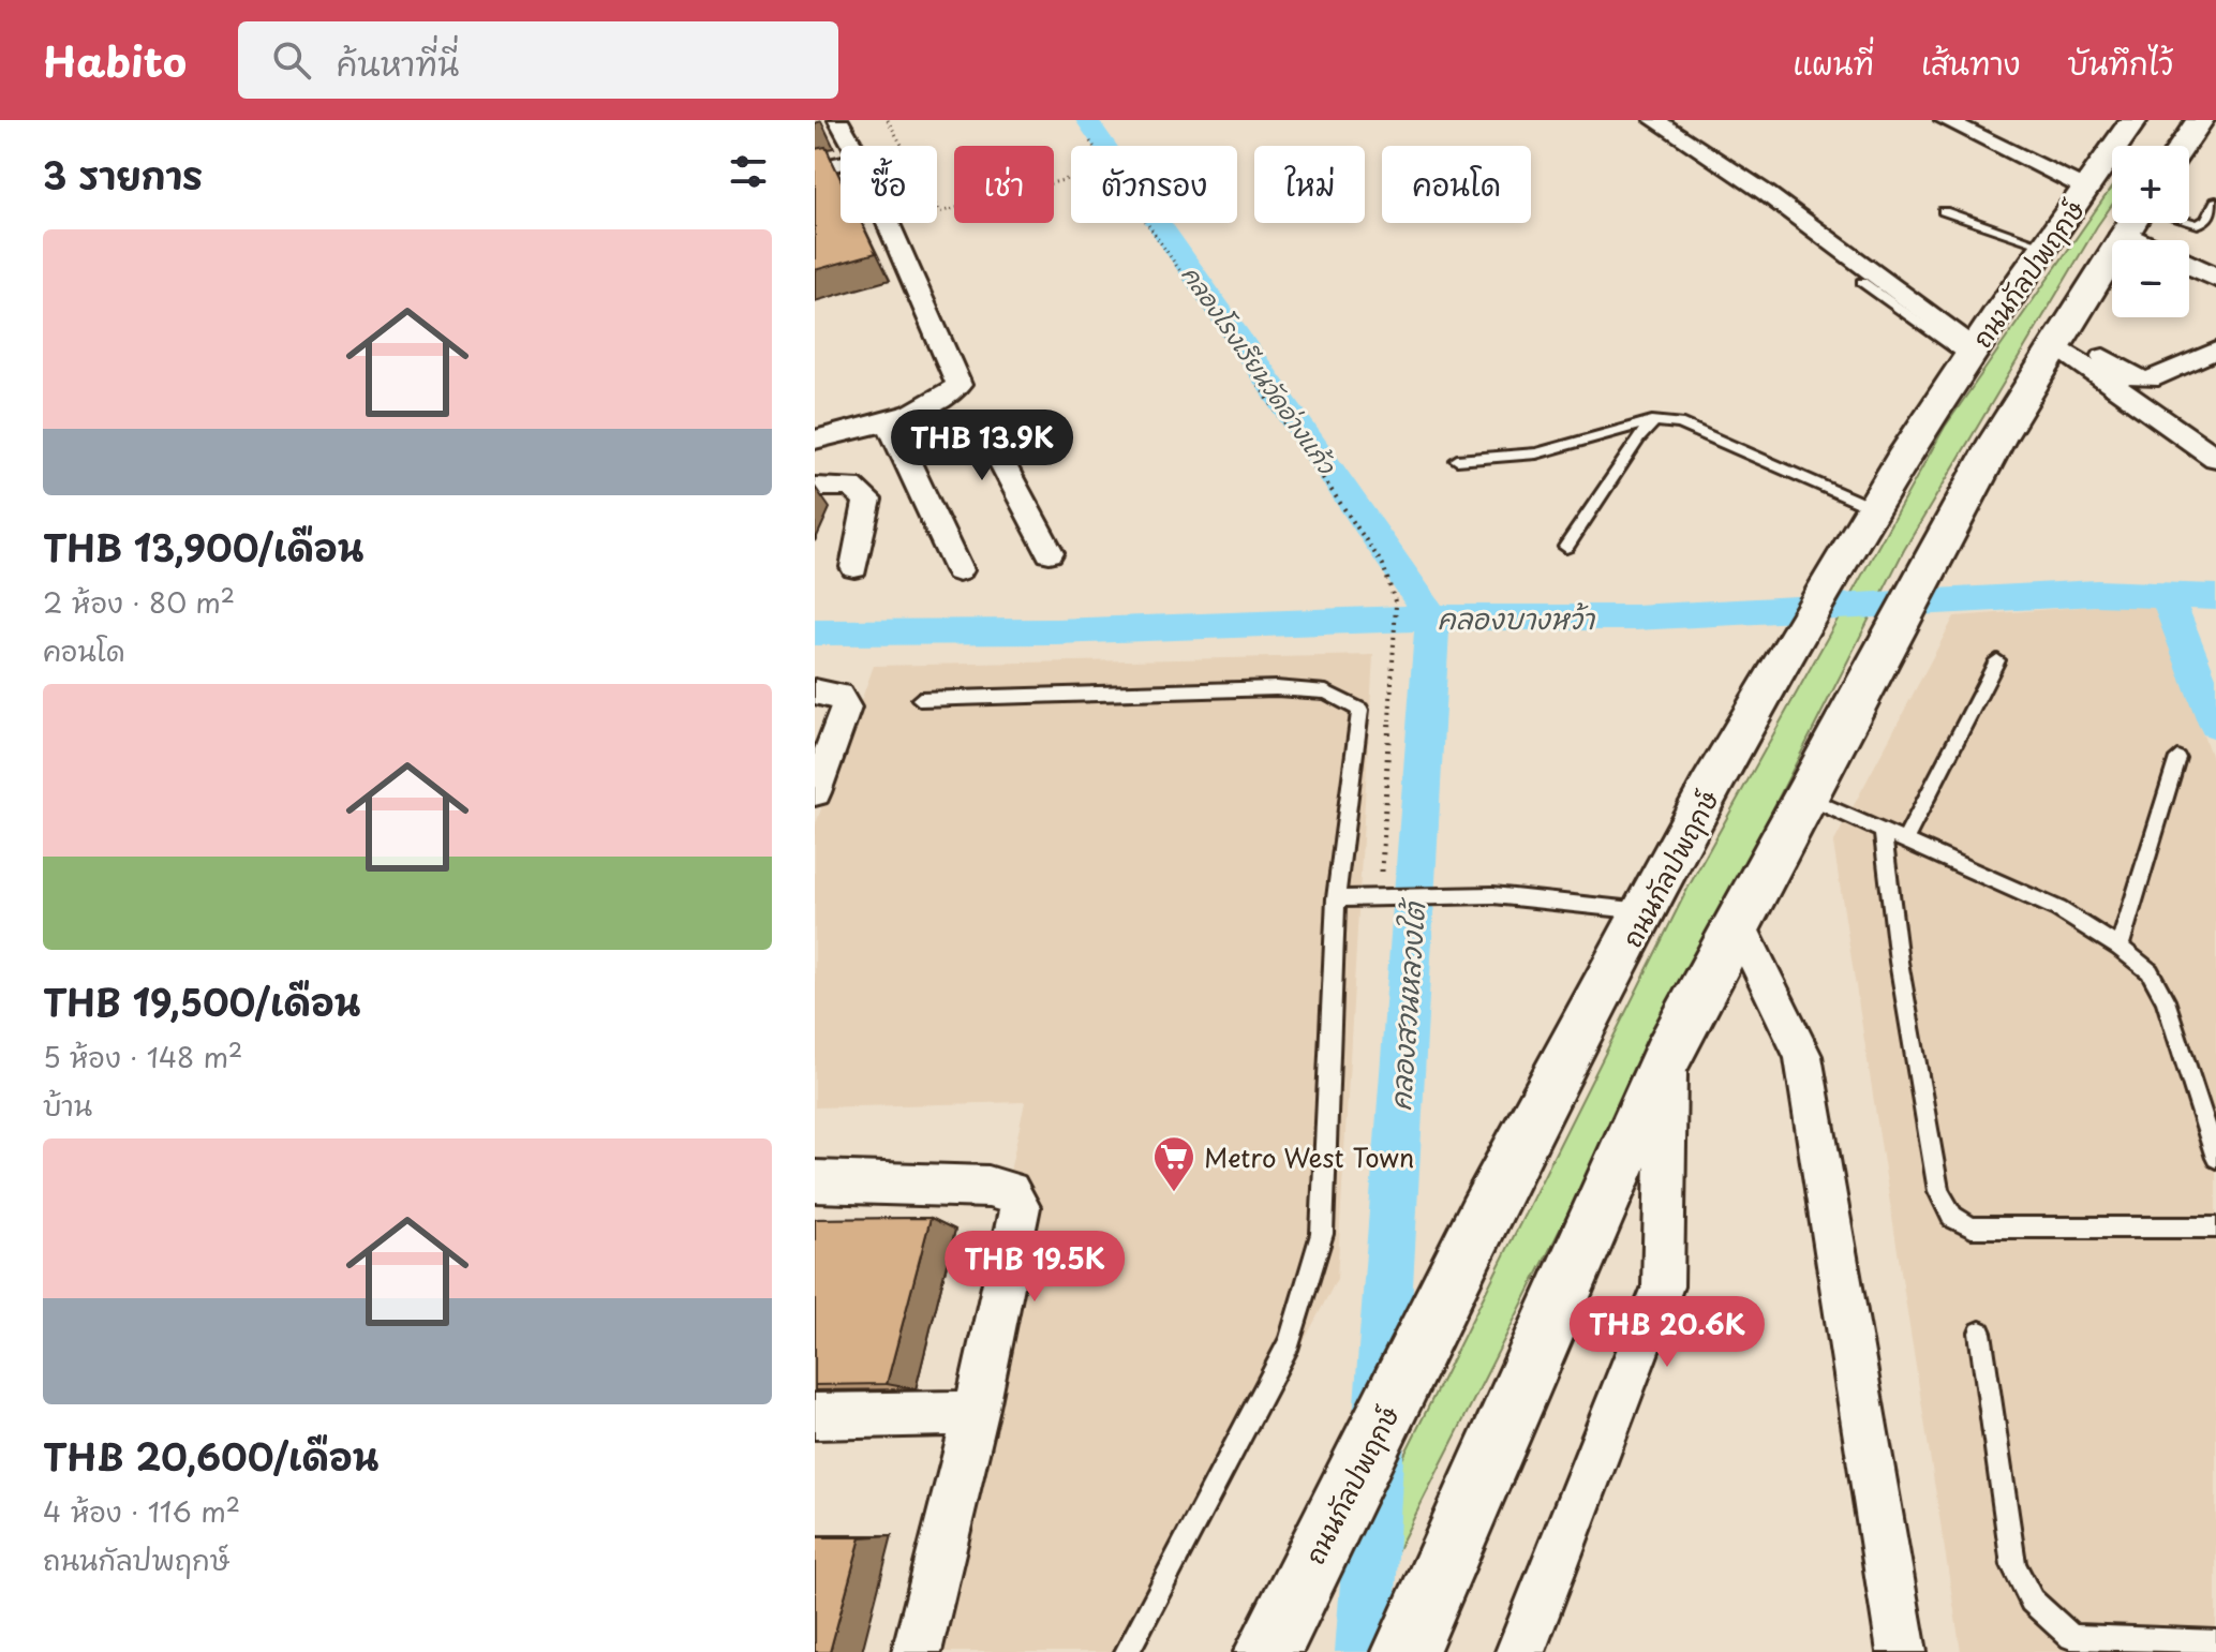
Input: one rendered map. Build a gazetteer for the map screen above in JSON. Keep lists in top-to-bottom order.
{
  "streets": {
    "main road": ["ถนนกัลปพฤกษ์"]
  },
  "water": ["คลองโรงเรียนวัดอ่างแก้ว", "คลองบางหว้า", "คลองสวนหลวงใต้"],
  "places": {
    "supermarket": ["Metro West Town"]
  },
  "page": {
    "header": "Habito",
    "search": "ค้นหาที่นี่",
    "nav": ["แผนที่", "เส้นทาง", "บันทึกไว้"],
    "heading": "3 รายการ",
    "map_buttons": ["+", "−"],
    "chip": [
      "ซื้อ",
      "เช่า",
      "ตัวกรอง",
      "ใหม่",
      "คอนโด"
    ],
    "list": [
      {
        "name": "THB 13,900/เดือน",
        "note": "2 ห้อง · 80 m² · คอนโด"
      },
      {
        "name": "THB 19,500/เดือน",
        "note": "5 ห้อง · 148 m² · บ้าน"
      },
      {
        "name": "THB 20,600/เดือน",
        "note": "4 ห้อง · 116 m² · ถนนกัลปพฤกษ์"
      }
    ],
    "price": ["THB 13.9K", "THB 19.5K", "THB 20.6K"]
  }
}
